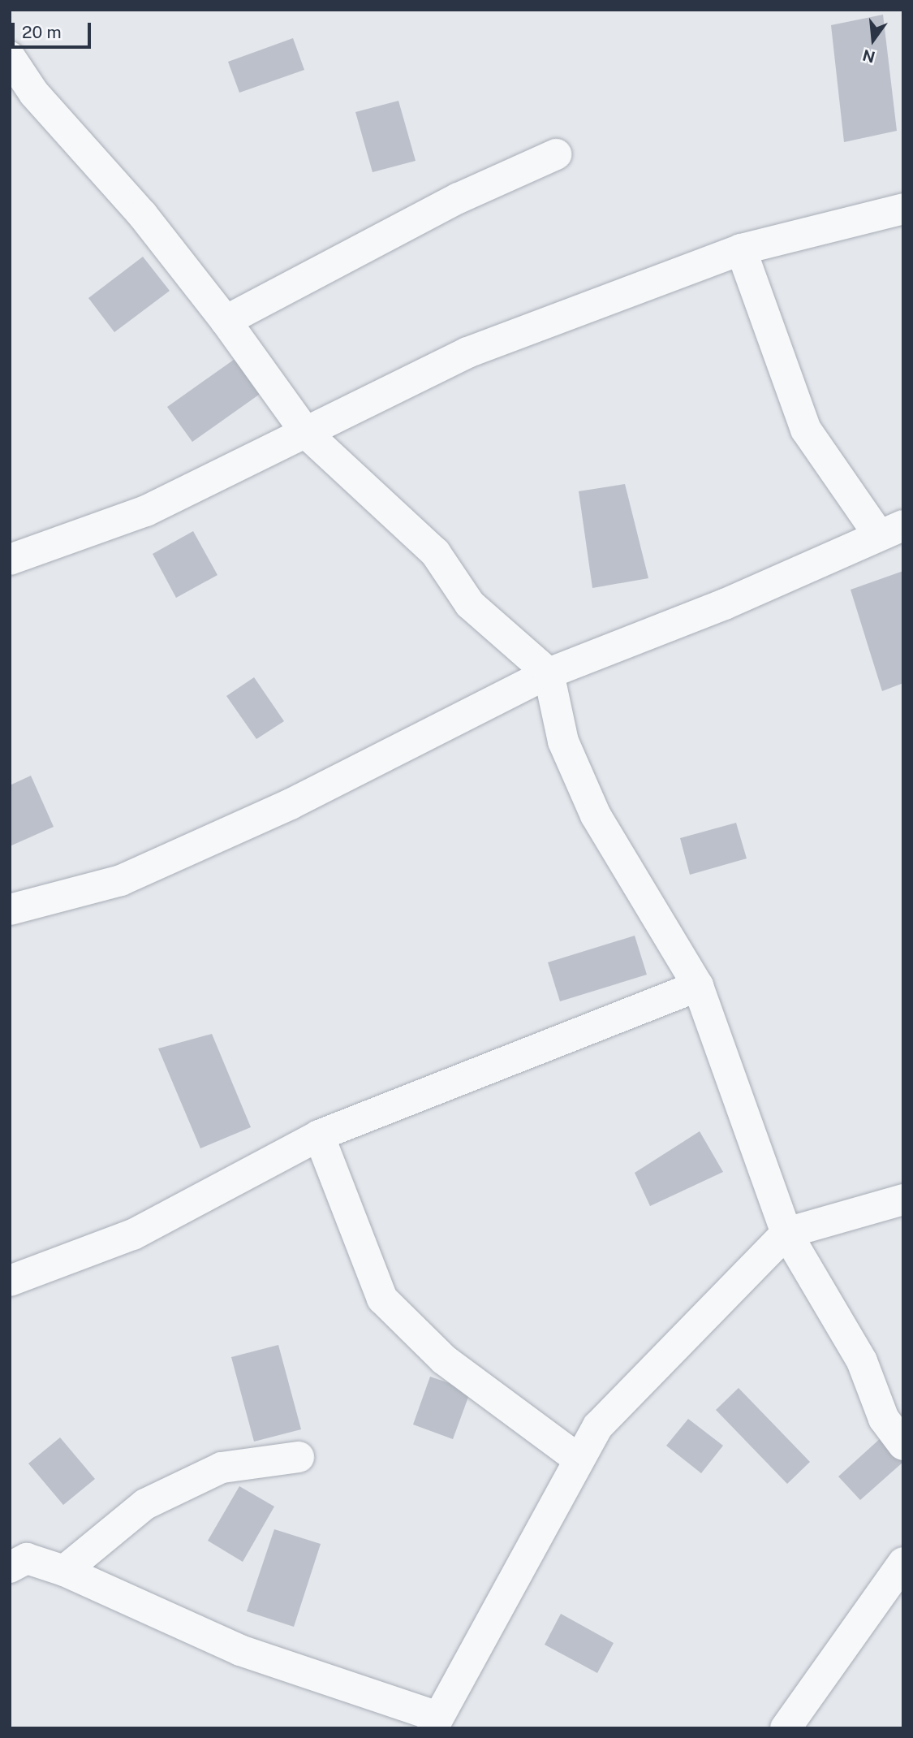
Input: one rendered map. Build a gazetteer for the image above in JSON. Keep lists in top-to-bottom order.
{
  "scale_bar": "20 m",
  "north": "bottom"
}
